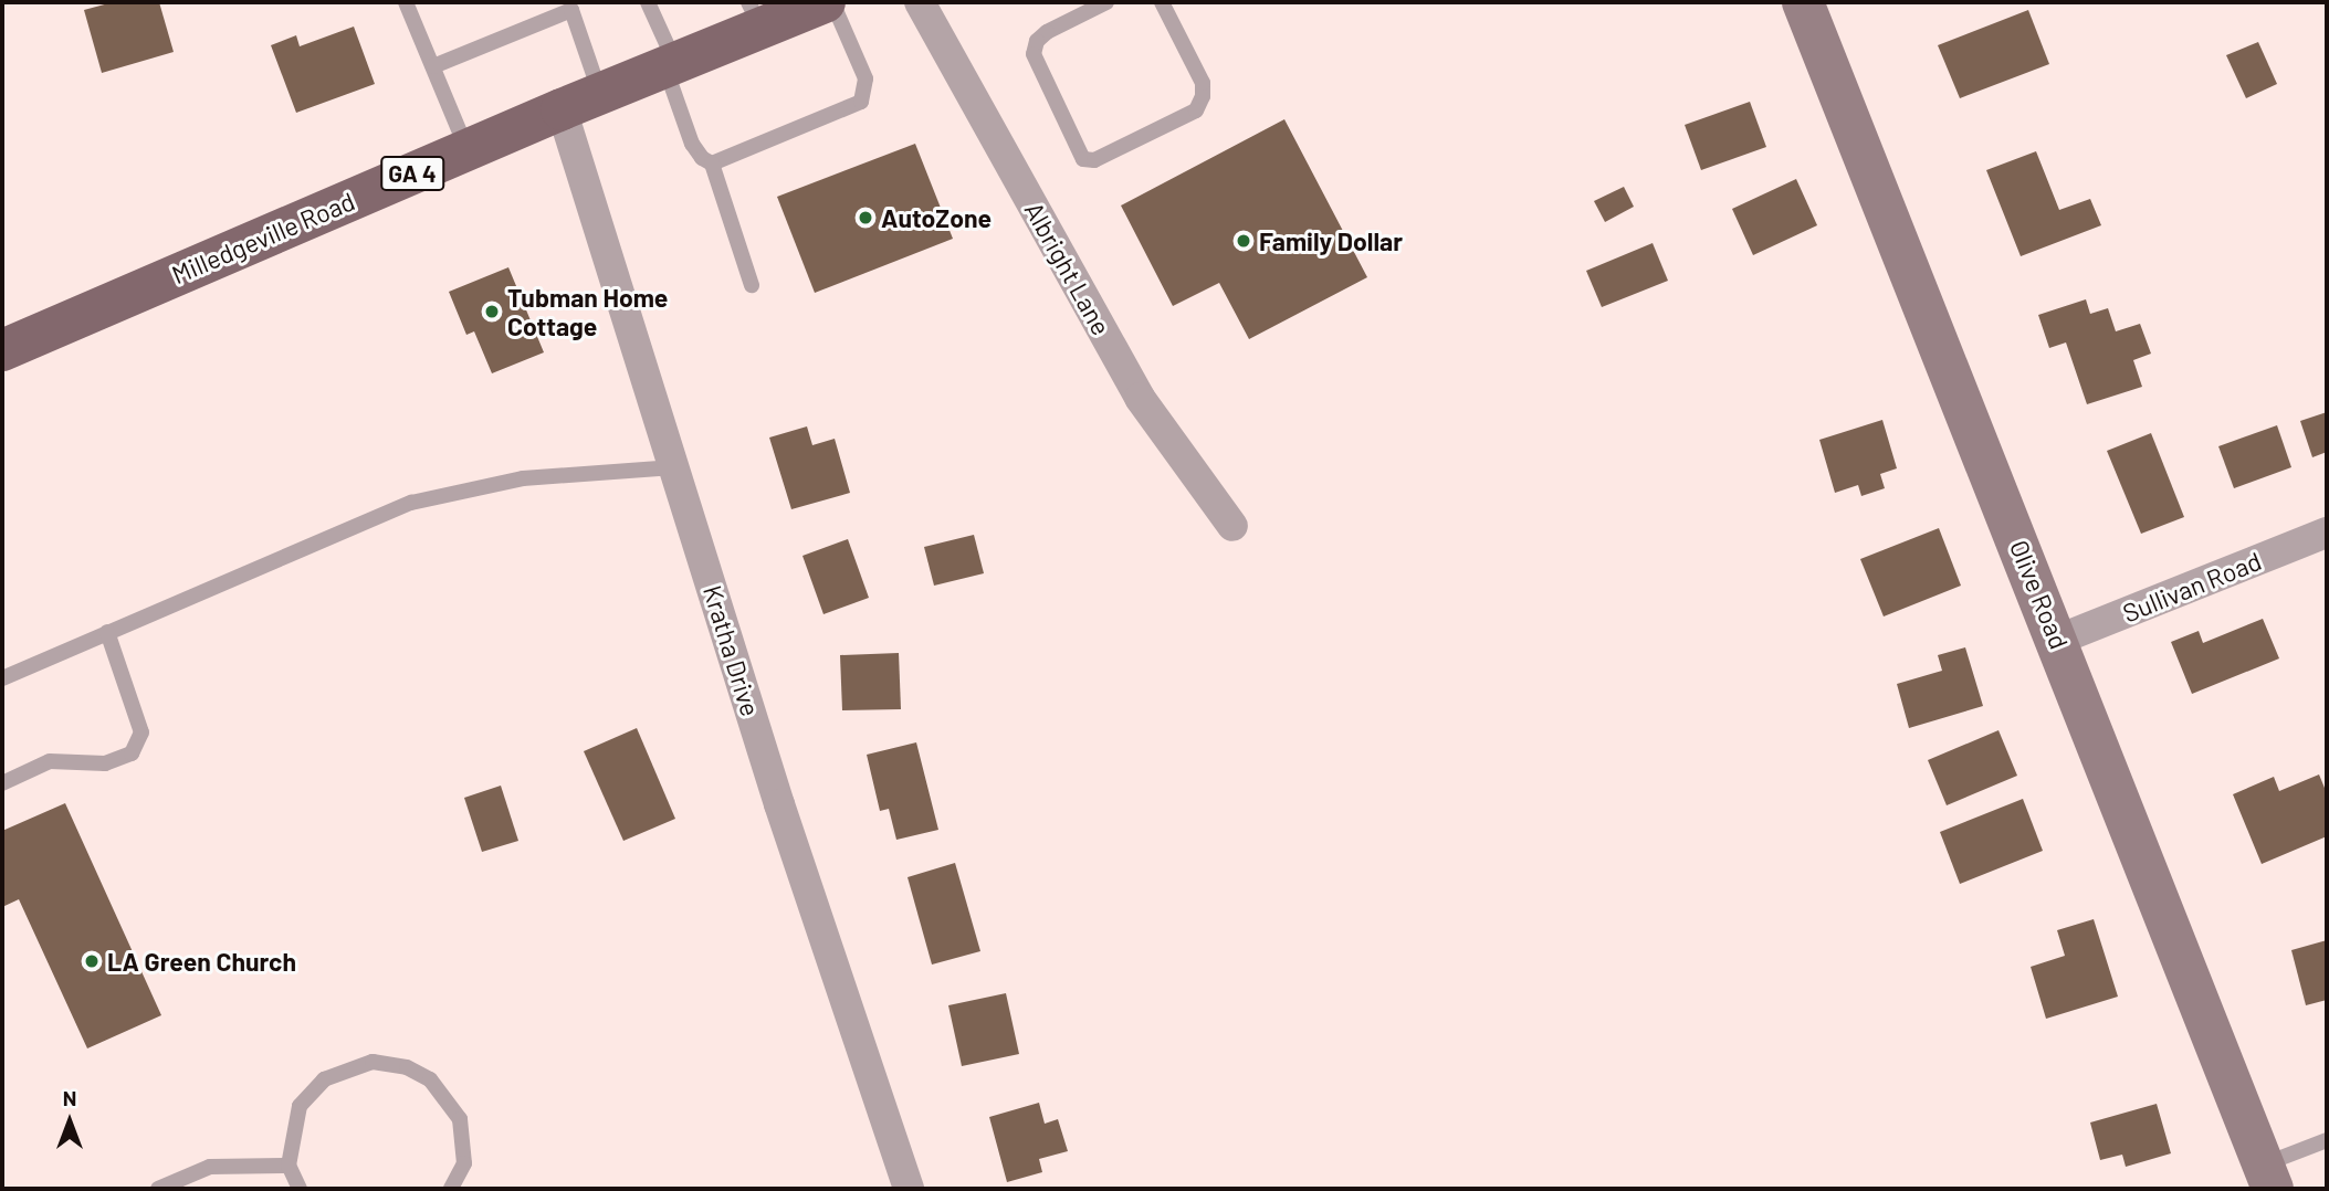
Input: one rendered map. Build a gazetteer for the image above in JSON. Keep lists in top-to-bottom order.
{
  "streets": {
    "main road": ["GA 4", "Milledgeville Road"],
    "street": [
      "Albright Lane",
      "Sullivan Road",
      "Olive Road",
      "Kratha Drive"
    ]
  },
  "crossings": [
    ["Milledgeville Road", "Kratha Drive"],
    ["Sullivan Road", "Olive Road"]
  ],
  "places": [
    "AutoZone",
    "Family Dollar",
    "Tubman Home Cottage",
    "LA Green Church"
  ],
  "north": "top"
}
